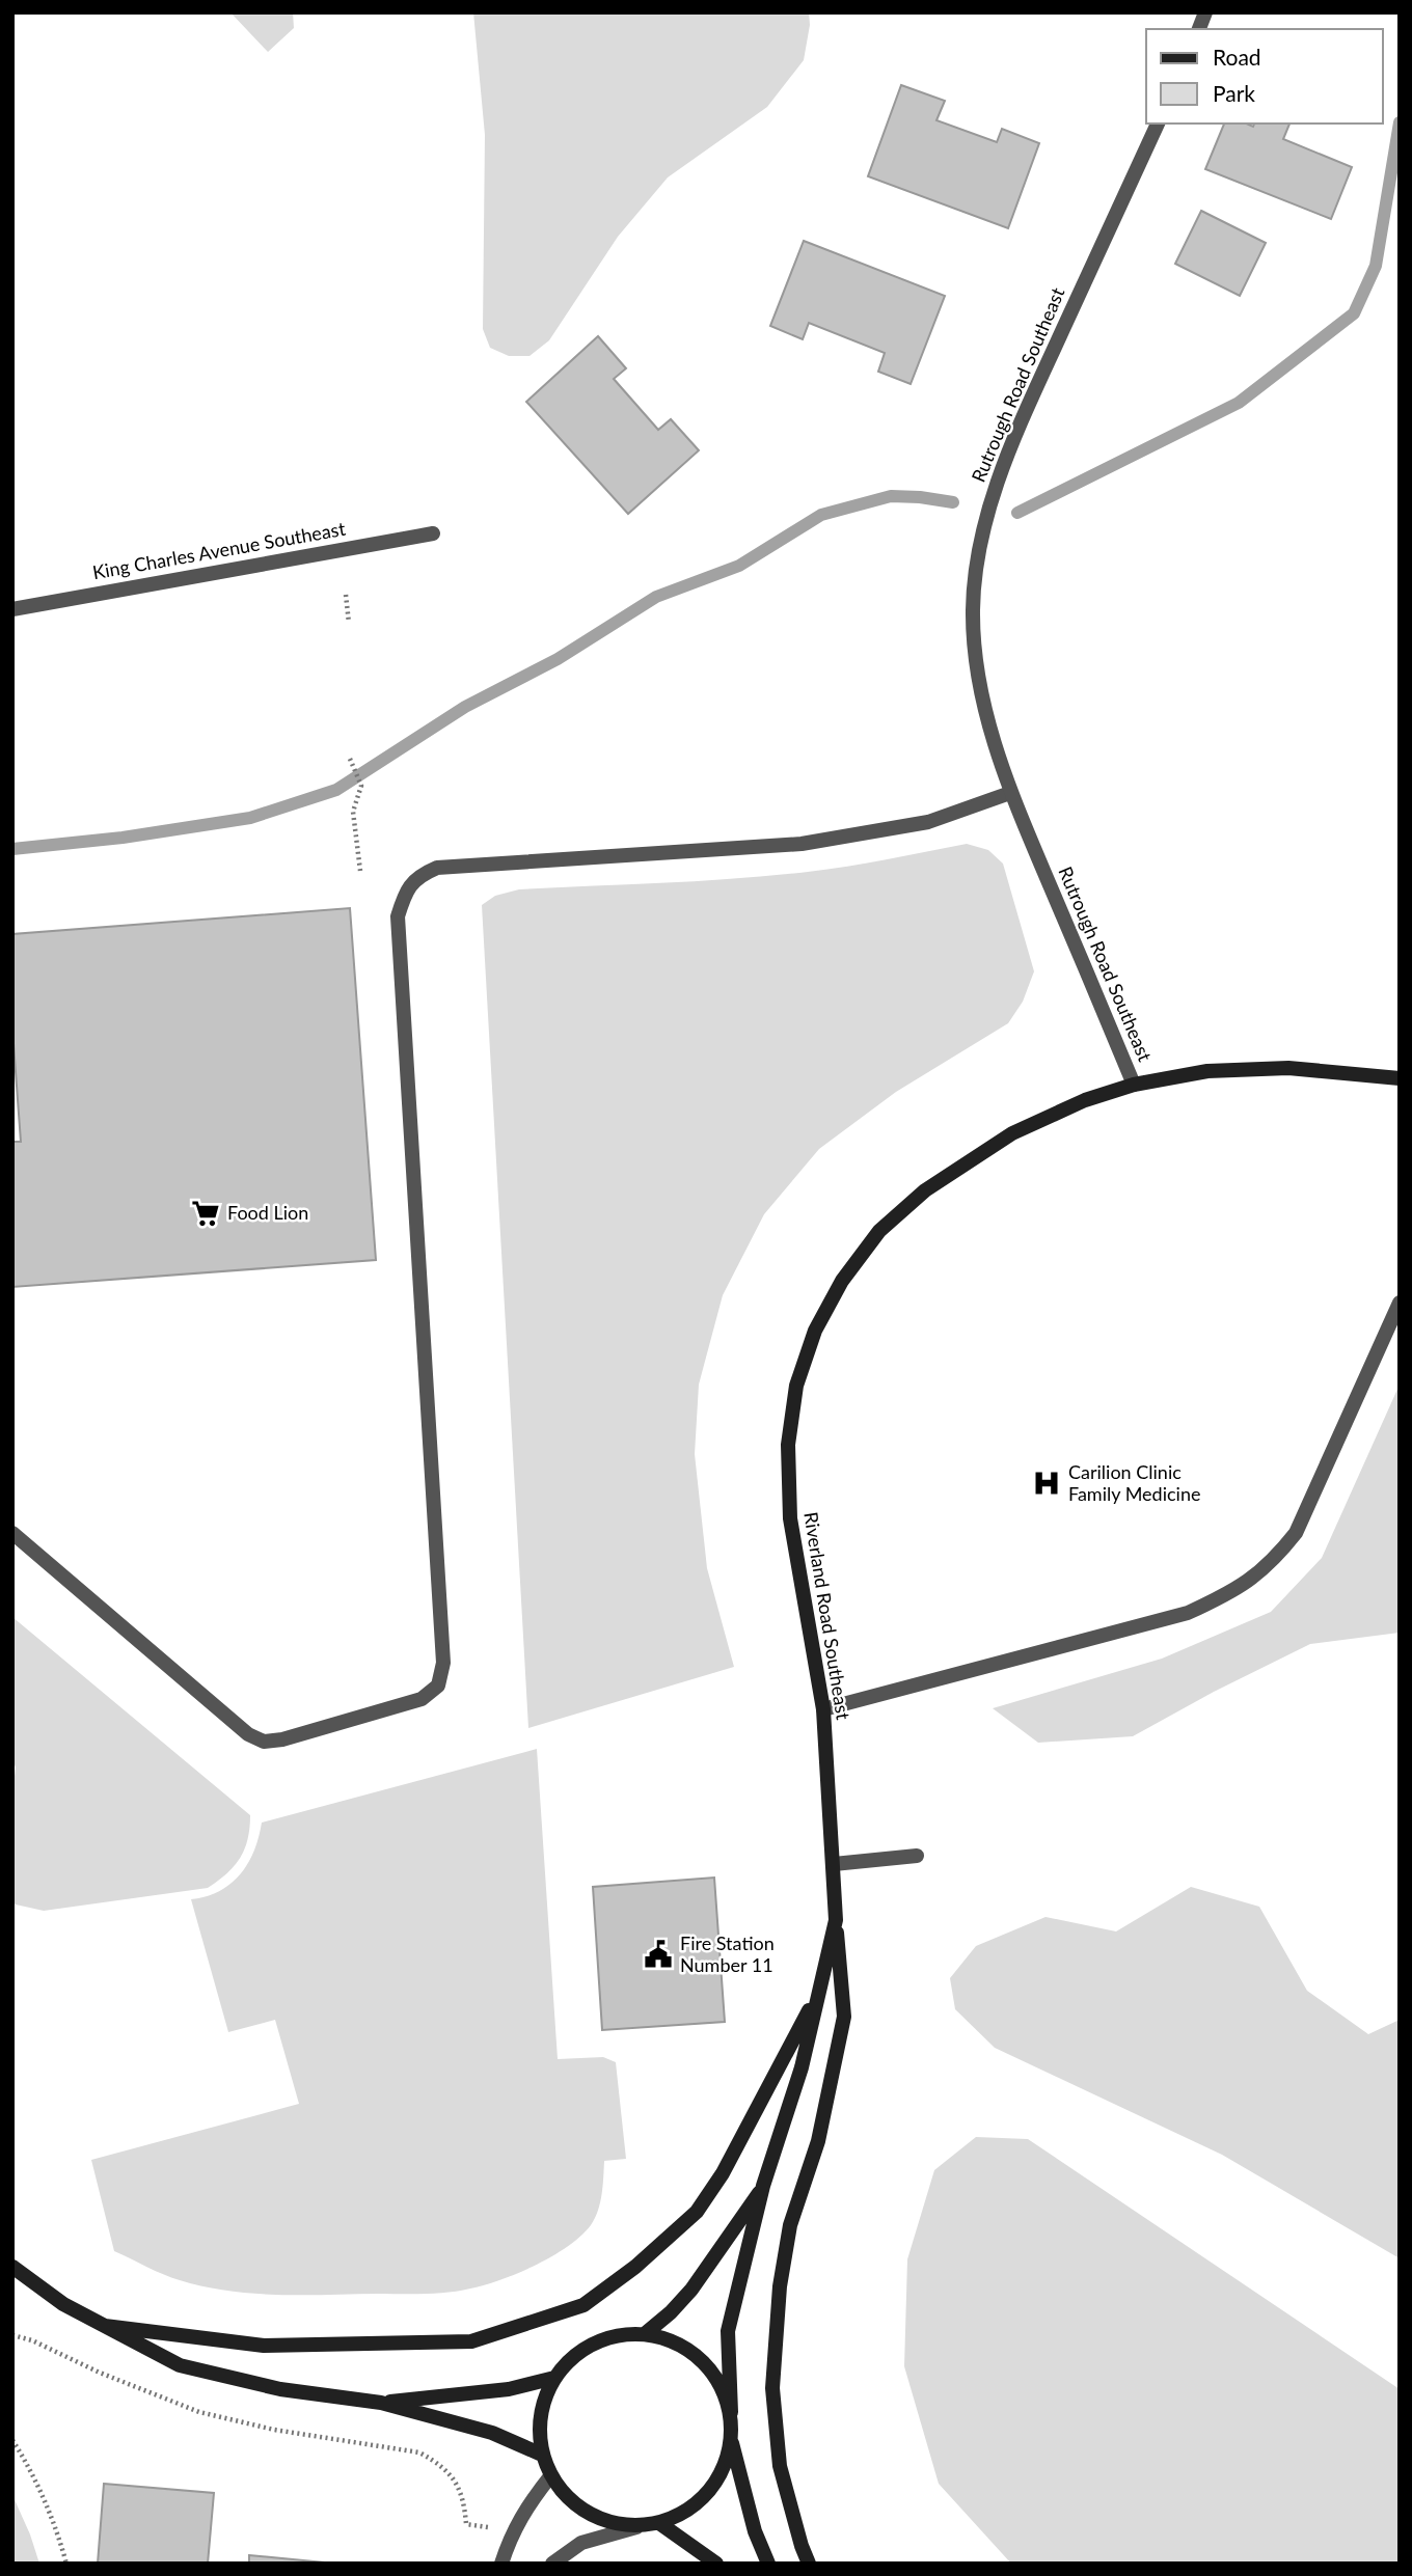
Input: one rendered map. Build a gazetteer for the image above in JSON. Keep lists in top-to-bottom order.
{
  "streets": {
    "main road": ["Riverland Road Southeast"],
    "street": ["Rutrough Road Southeast", "King Charles Avenue Southeast"]
  },
  "crossings": [
    ["Rutrough Road Southeast", "Riverland Road Southeast"]
  ],
  "places": {
    "supermarket": ["Food Lion"],
    "hospital": ["Carilion Clinic Family Medicine"],
    "public building": ["Fire Station Number 11"]
  },
  "legend": ["Road", "Park"]
}
